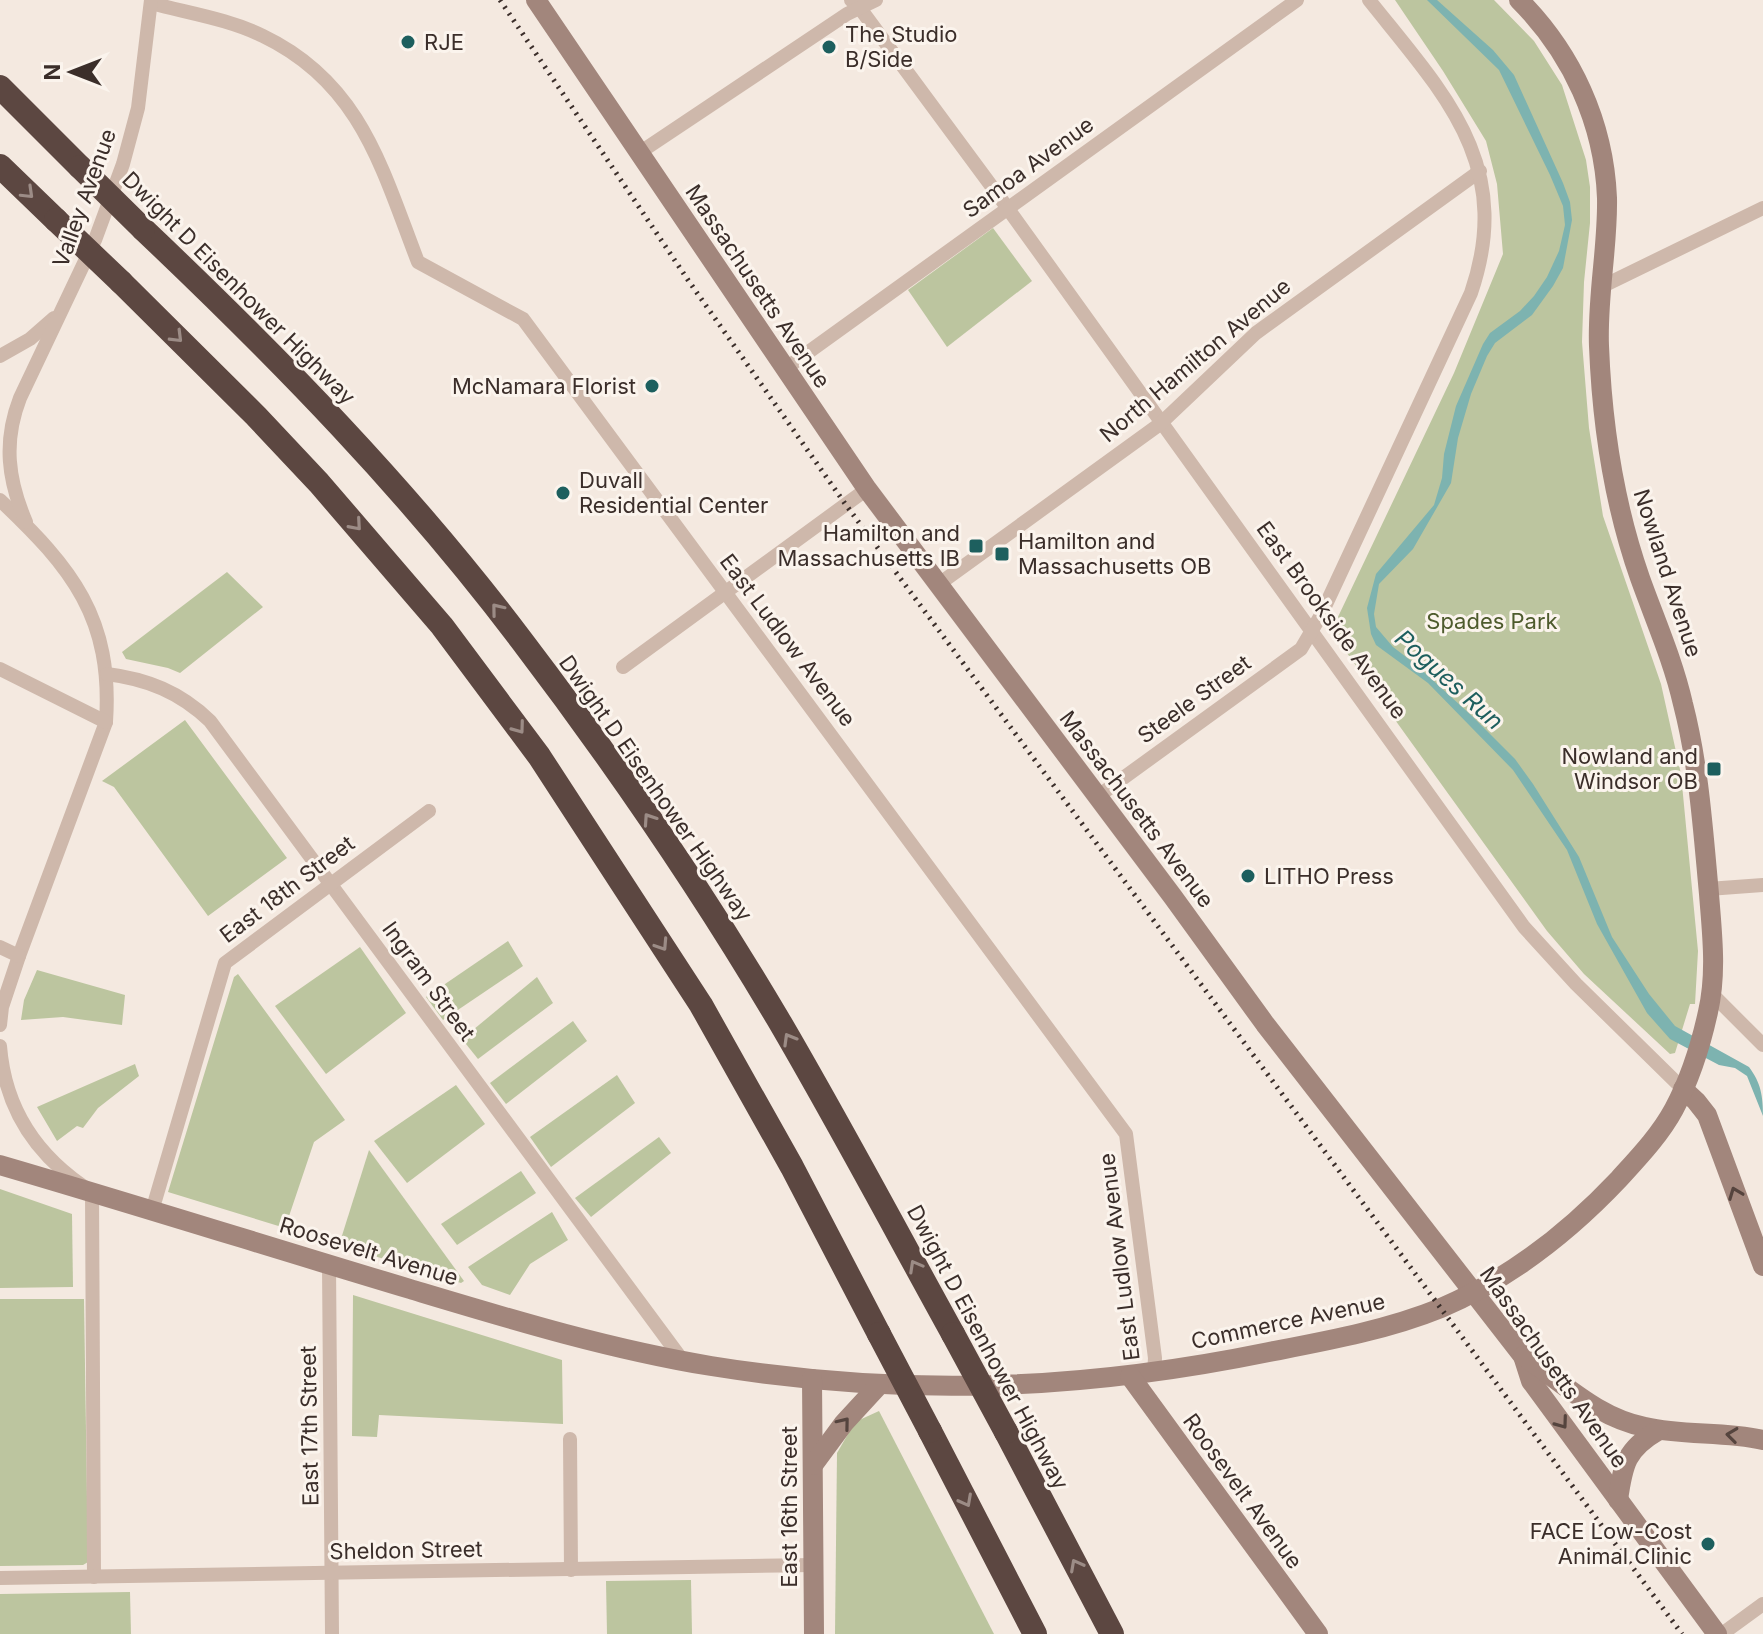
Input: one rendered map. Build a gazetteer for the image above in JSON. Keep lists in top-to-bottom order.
{
  "streets": {
    "highway": ["Dwight D Eisenhower Highway"],
    "street": [
      "Samoa Avenue",
      "Valley Avenue",
      "Massachusetts Avenue",
      "North Hamilton Avenue",
      "Nowland Avenue",
      "East Brookside Avenue",
      "East Ludlow Avenue",
      "Steele Street",
      "East 18th Street",
      "Ingram Street",
      "Roosevelt Avenue",
      "Commerce Avenue",
      "East 17th Street",
      "East 16th Street",
      "Sheldon Street"
    ]
  },
  "crossings": [
    ["Samoa Avenue", "Massachusetts Avenue"],
    ["Samoa Avenue", "East Brookside Avenue"],
    ["Valley Avenue", "East Ludlow Avenue"],
    ["Massachusetts Avenue", "North Hamilton Avenue"],
    ["Massachusetts Avenue", "Steele Street"],
    ["Massachusetts Avenue", "Commerce Avenue"],
    ["North Hamilton Avenue", "East Brookside Avenue"],
    ["North Hamilton Avenue", "Steele Street"],
    ["Nowland Avenue", "East Brookside Avenue"],
    ["Nowland Avenue", "Commerce Avenue"],
    ["East Brookside Avenue", "Steele Street"],
    ["East Brookside Avenue", "Commerce Avenue"],
    ["East Ludlow Avenue", "Commerce Avenue"],
    ["East 18th Street", "Ingram Street"],
    ["East 18th Street", "Roosevelt Avenue"],
    ["Ingram Street", "Roosevelt Avenue"],
    ["Roosevelt Avenue", "Commerce Avenue"],
    ["Roosevelt Avenue", "East 17th Street"],
    ["Roosevelt Avenue", "East 16th Street"],
    ["Commerce Avenue", "East 16th Street"],
    ["East 17th Street", "Sheldon Street"],
    ["East 16th Street", "Sheldon Street"]
  ],
  "water": ["Pogues Run"],
  "parks": ["Spades Park"],
  "places": {
    "other": [
      "RJE",
      "The Studio B/Side",
      "McNamara Florist",
      "Duvall Residential Center",
      "LITHO Press",
      "FACE Low-Cost Animal Clinic"
    ],
    "transit": ["Hamilton and Massachusetts IB", "Hamilton and Massachusetts OB", "Nowland and Windsor OB"]
  },
  "north": "left"
}
